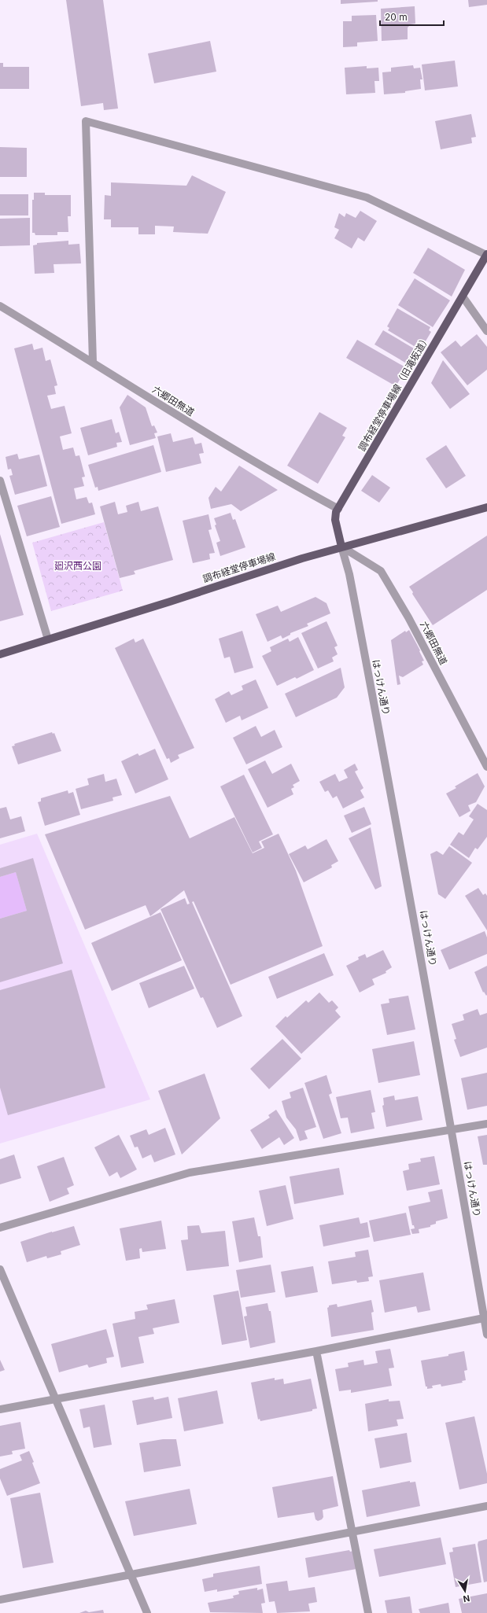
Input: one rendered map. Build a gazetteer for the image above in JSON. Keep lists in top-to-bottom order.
{
  "streets": {
    "main road": ["調布経堂停車場線（旧滝坂道）", "調布経堂停車場線"],
    "street": ["六郷田無道", "はっけん通り"]
  },
  "crossings": [
    ["調布経堂停車場線（旧滝坂道）", "六郷田無道"],
    ["調布経堂停車場線（旧滝坂道）", "調布経堂停車場線"],
    ["調布経堂停車場線（旧滝坂道）", "はっけん通り"],
    ["六郷田無道", "調布経堂停車場線"],
    ["六郷田無道", "はっけん通り"],
    ["調布経堂停車場線", "はっけん通り"]
  ],
  "parks": ["廻沢西公園"],
  "scale_bar": "20 m",
  "north": "bottom"
}
